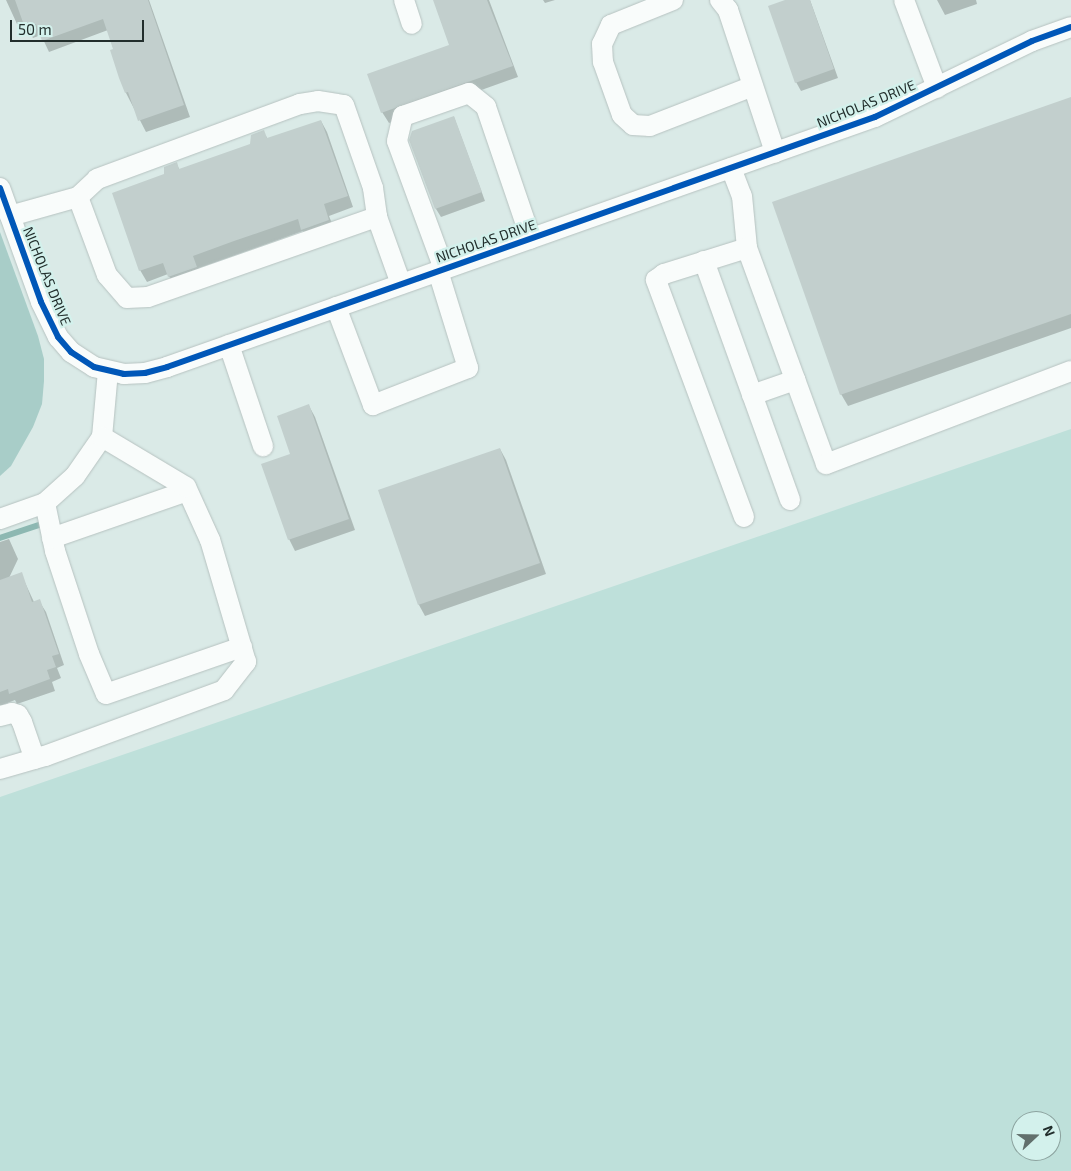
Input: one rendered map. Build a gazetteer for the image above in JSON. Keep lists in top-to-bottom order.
{
  "streets": {
    "street": ["NICHOLAS DRIVE"]
  },
  "scale_bar": "50 m",
  "north": "right"
}
